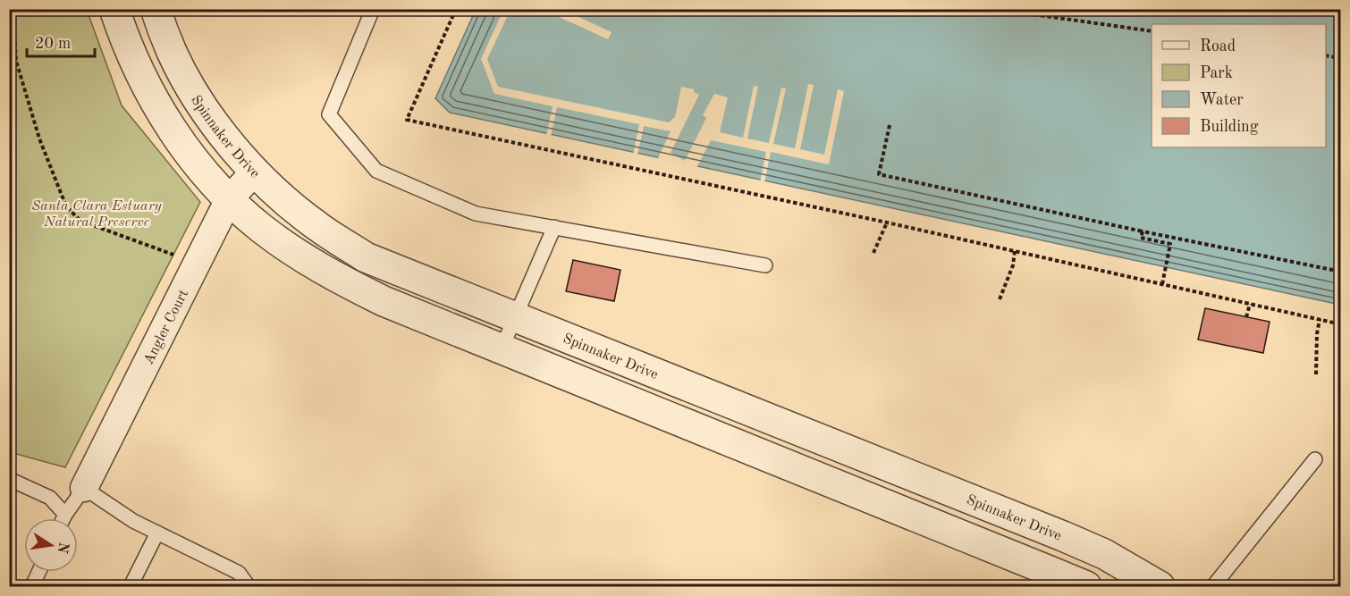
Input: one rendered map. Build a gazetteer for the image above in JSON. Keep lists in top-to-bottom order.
{
  "streets": {
    "street": ["Spinnaker Drive", "Angler Court"]
  },
  "crossings": [
    ["Spinnaker Drive", "Angler Court"]
  ],
  "parks": ["Santa Clara Estuary Natural Preserve"],
  "legend": [
    "Road",
    "Park",
    "Water",
    "Building"
  ],
  "scale_bar": "20 m",
  "north": "right"
}
